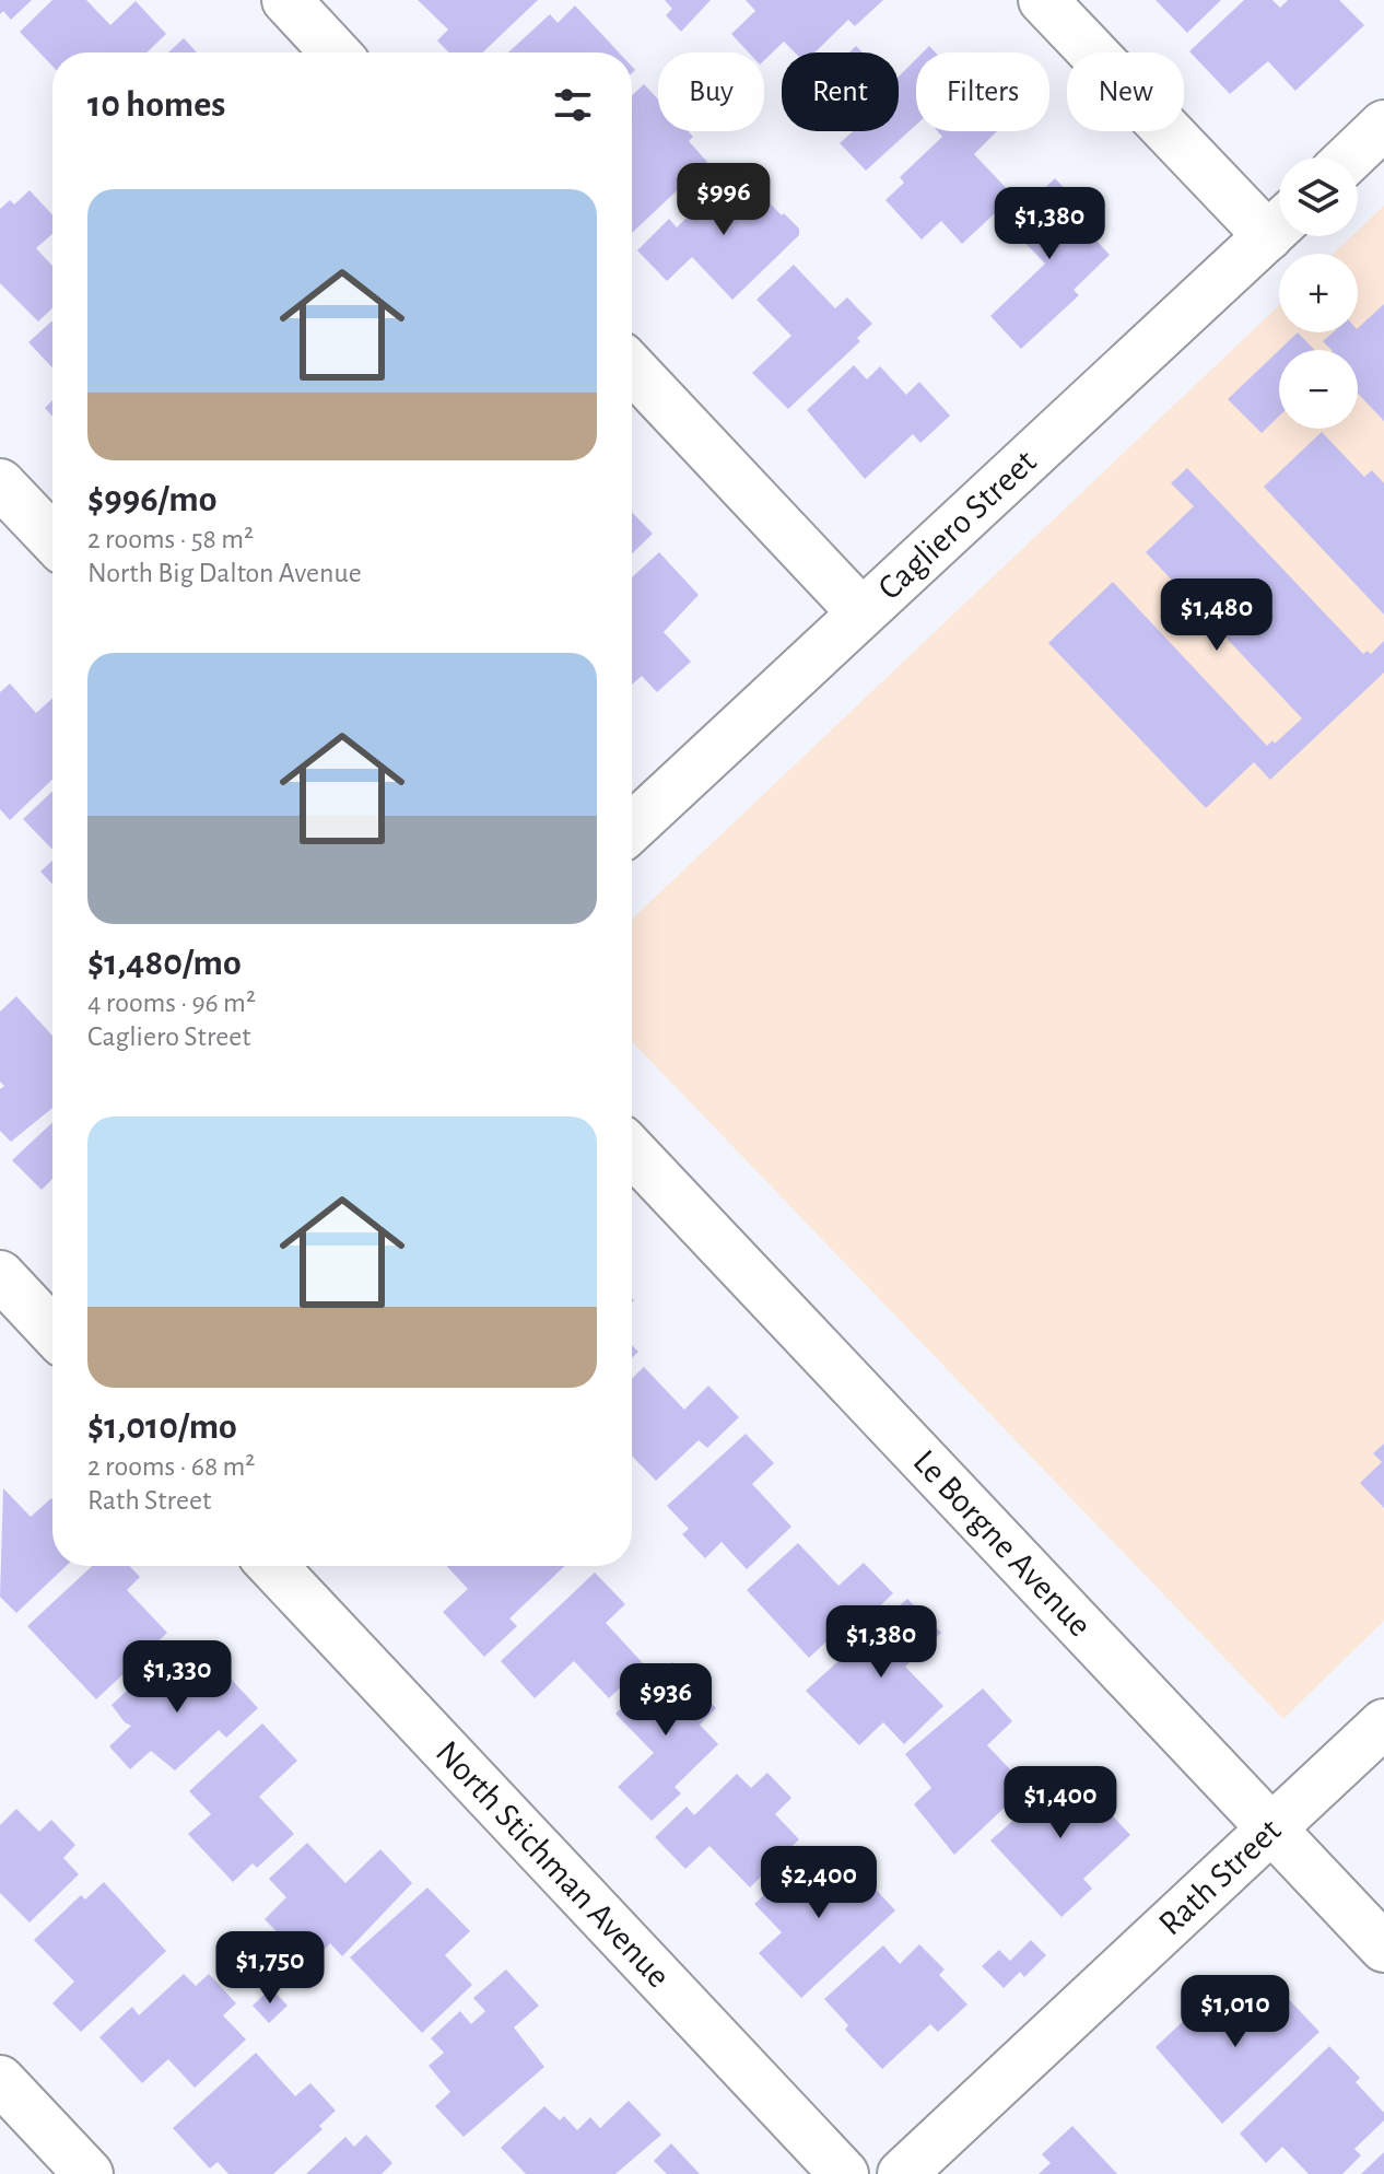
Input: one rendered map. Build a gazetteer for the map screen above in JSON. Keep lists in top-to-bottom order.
{
  "streets": {
    "street": [
      "Cagliero Street",
      "Le Borgne Avenue",
      "North Stichman Avenue",
      "Rath Street"
    ]
  },
  "crossings": [
    ["Le Borgne Avenue", "Rath Street"]
  ],
  "page": {
    "chip": [
      "Buy",
      "Rent",
      "Filters",
      "New"
    ],
    "heading": "10 homes",
    "map_buttons": ["+", "−"],
    "list": [
      {
        "name": "$996/mo",
        "note": "2 rooms · 58 m² · North Big Dalton Avenue"
      },
      {
        "name": "$1,480/mo",
        "note": "4 rooms · 96 m² · Cagliero Street"
      },
      {
        "name": "$1,010/mo",
        "note": "2 rooms · 68 m² · Rath Street"
      }
    ],
    "price": [
      "$996",
      "$1,380",
      "$1,480",
      "$1,380",
      "$1,330",
      "$936",
      "$1,400",
      "$2,400",
      "$1,750",
      "$1,010"
    ]
  }
}
